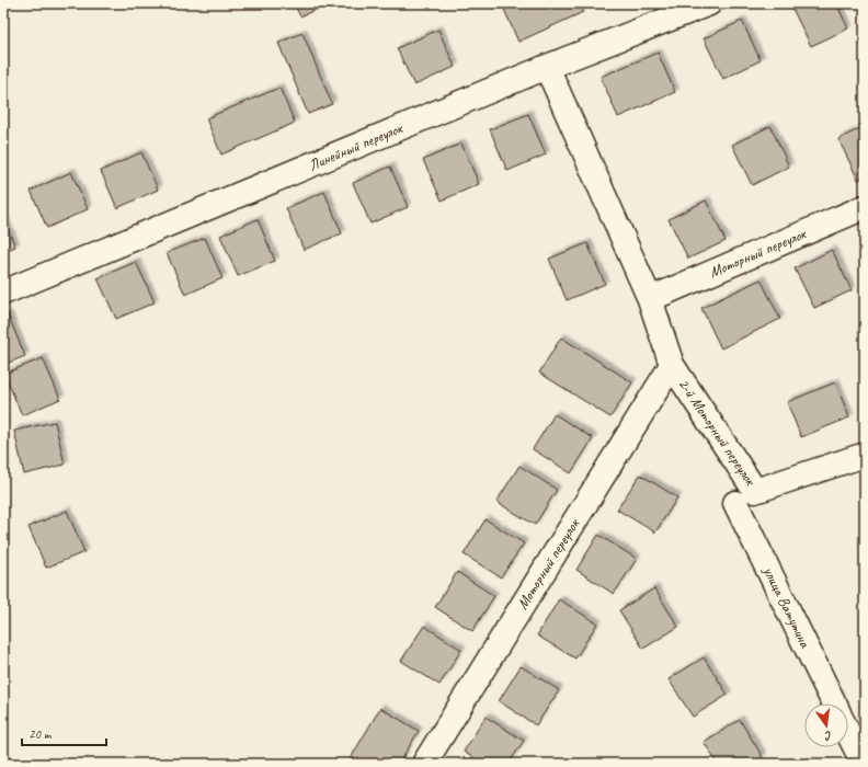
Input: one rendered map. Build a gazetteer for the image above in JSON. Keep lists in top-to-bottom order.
{
  "streets": {
    "street": [
      "Линейный переулок",
      "Моторный переулок",
      "2-й Моторный переулок",
      "улица Ватутина"
    ]
  },
  "crossings": [
    ["Моторный переулок", "2-й Моторный переулок"]
  ],
  "scale_bar": "20 m",
  "north": "bottom"
}
